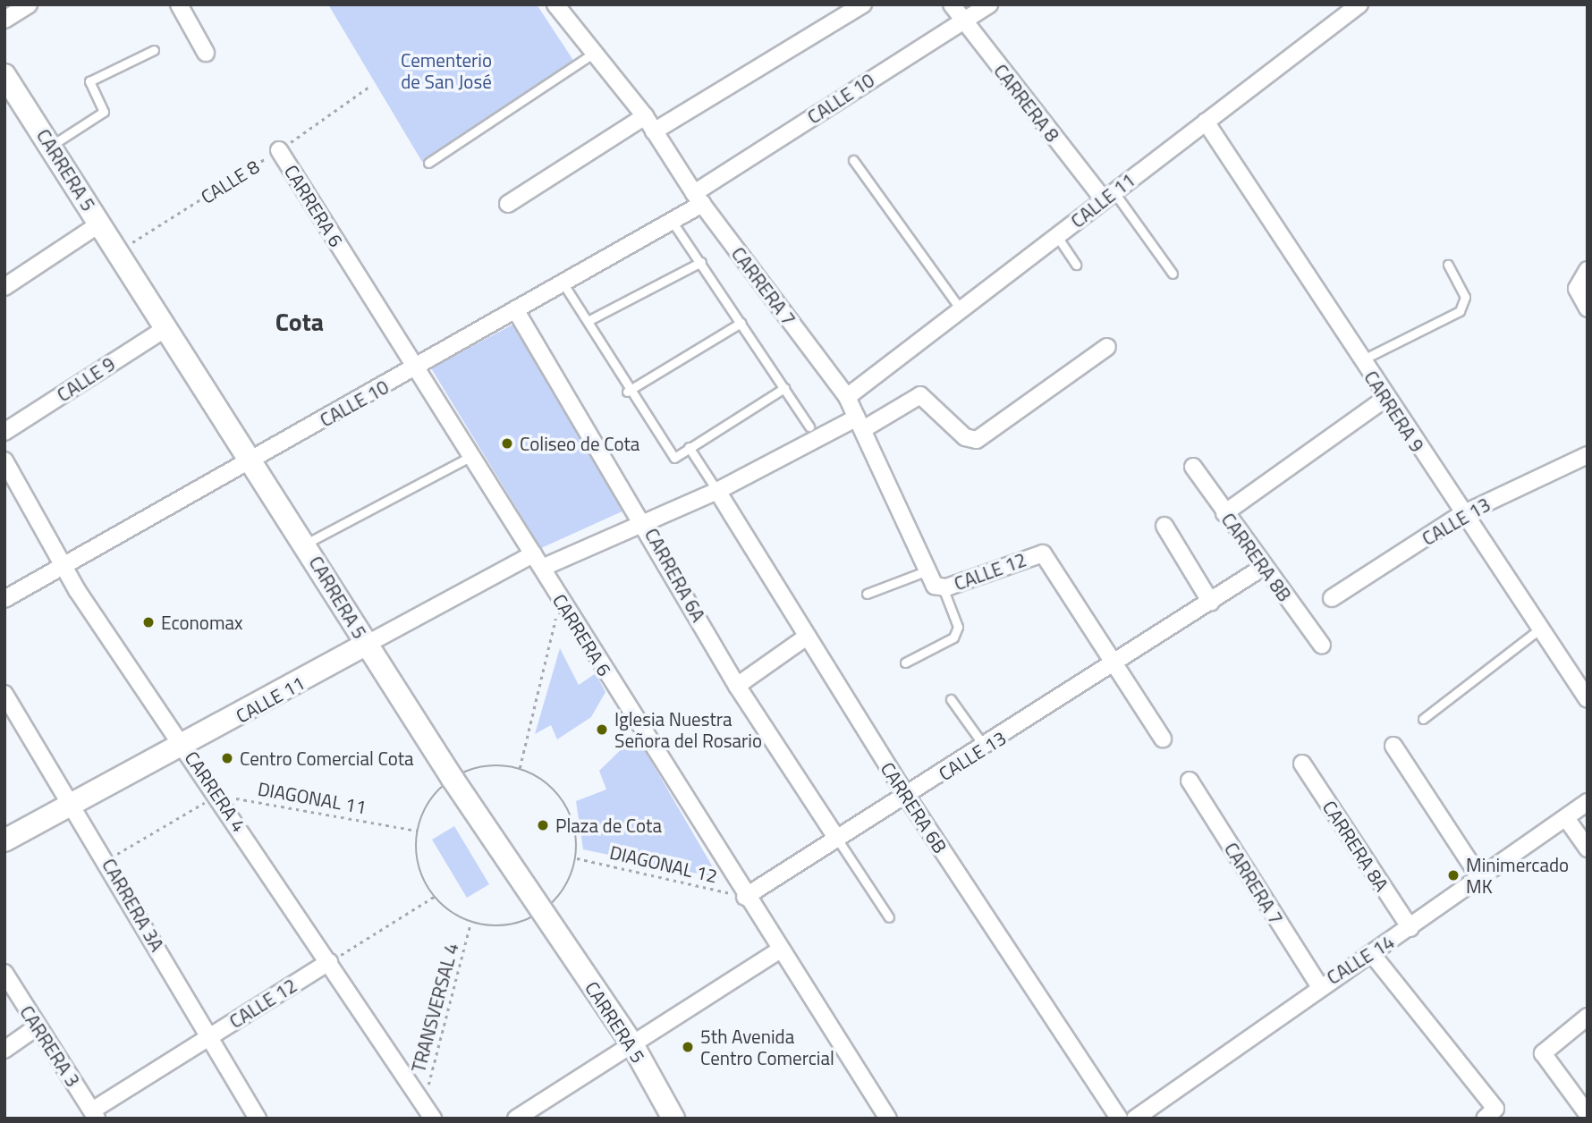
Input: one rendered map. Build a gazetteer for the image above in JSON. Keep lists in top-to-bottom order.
{
  "streets": {
    "main road": ["CARRERA 5", "CALLE 11"],
    "street": [
      "CALLE 10",
      "CARRERA 8",
      "CARRERA 6",
      "CARRERA 7",
      "CALLE 9",
      "CARRERA 9",
      "CALLE 13",
      "CARRERA 8B",
      "CALLE 12",
      "CARRERA 6A",
      "CARRERA 4",
      "CARRERA 6B",
      "CARRERA 8A",
      "CARRERA 3A",
      "CALLE 14",
      "CARRERA 3"
    ],
    "path": [
      "CALLE 8",
      "DIAGONAL 11",
      "DIAGONAL 12",
      "TRANSVERSAL 4"
    ]
  },
  "crossings": [
    ["CALLE 10", "CARRERA 8"],
    ["CALLE 10", "CARRERA 5"],
    ["CALLE 10", "CARRERA 6"],
    ["CALLE 10", "CARRERA 7"],
    ["CALLE 10", "CARRERA 6A"],
    ["CALLE 10", "CARRERA 4"],
    ["CARRERA 8", "CALLE 11"],
    ["CARRERA 5", "CALLE 8"],
    ["CARRERA 5", "CALLE 11"],
    ["CARRERA 5", "CALLE 9"],
    ["CALLE 8", "CARRERA 6"],
    ["CALLE 11", "CARRERA 6"],
    ["CALLE 11", "CARRERA 7"],
    ["CALLE 11", "CARRERA 9"],
    ["CALLE 11", "CARRERA 4"],
    ["CALLE 11", "CARRERA 3A"],
    ["CARRERA 6", "CALLE 13"],
    ["CARRERA 6", "DIAGONAL 12"],
    ["CARRERA 7", "CALLE 12"],
    ["CARRERA 7", "CALLE 14"],
    ["CARRERA 9", "CALLE 13"],
    ["CALLE 13", "CARRERA 8B"],
    ["CALLE 13", "CALLE 12"],
    ["CALLE 13", "CARRERA 6A"],
    ["CALLE 13", "CARRERA 6B"],
    ["CALLE 13", "DIAGONAL 12"],
    ["CALLE 12", "CARRERA 4"],
    ["CALLE 12", "CARRERA 3A"],
    ["CALLE 12", "CARRERA 3"],
    ["CARRERA 4", "DIAGONAL 11"],
    ["CARRERA 4", "TRANSVERSAL 4"],
    ["CARRERA 8A", "CALLE 14"]
  ],
  "districts": ["Cota"],
  "parks": ["Cementerio de San José"],
  "places": [
    "Coliseo de Cota",
    "Economax",
    "Iglesia Nuestra Señora del Rosario",
    "Centro Comercial Cota",
    "Plaza de Cota",
    "Minimercado MK",
    "5th Avenida Centro Comercial"
  ]
}
